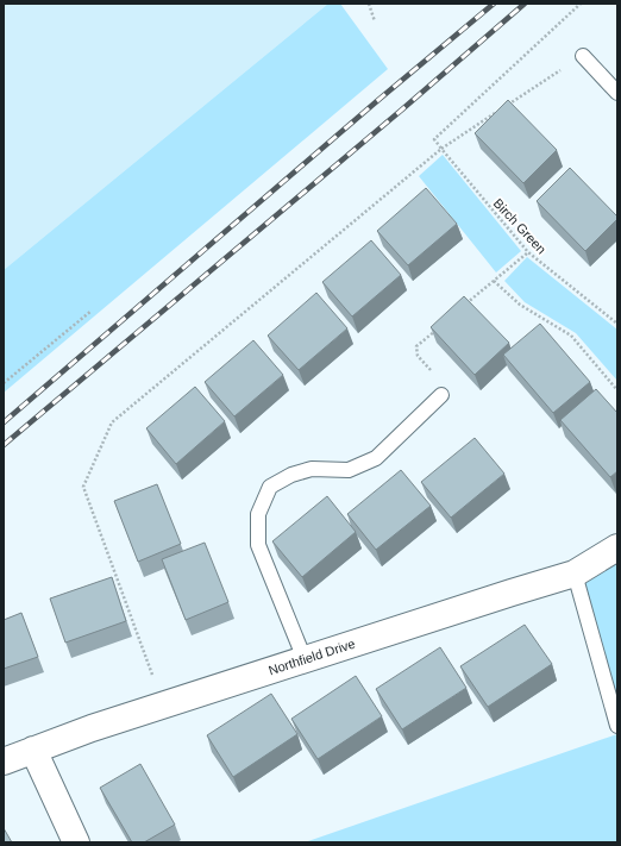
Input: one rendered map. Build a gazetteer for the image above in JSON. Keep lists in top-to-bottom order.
{
  "streets": {
    "street": ["Northfield Drive"],
    "path": ["Birch Green"]
  }
}
